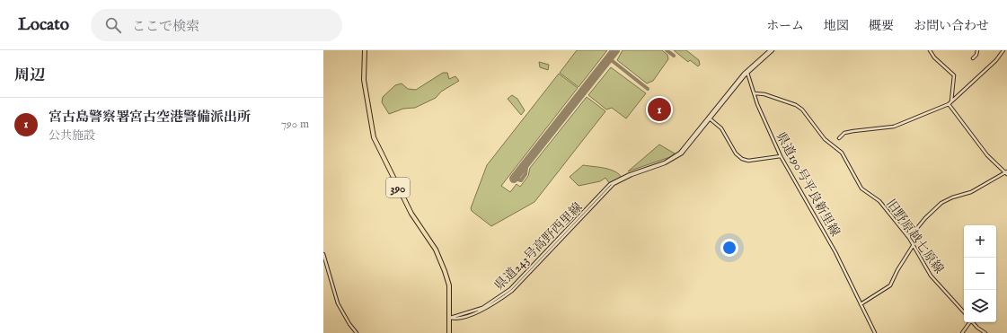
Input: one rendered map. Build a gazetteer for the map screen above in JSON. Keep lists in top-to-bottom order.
{
  "streets": {
    "highway": ["390"],
    "main road": ["県道190号平良新里線", "旧野原越七原線", "県道243号高野西里線"]
  },
  "crossings": [
    ["県道190号平良新里線", "旧野原越七原線"],
    ["県道190号平良新里線", "県道243号高野西里線"],
    ["390", "県道243号高野西里線"]
  ],
  "page": {
    "header": "Locato",
    "search": "ここで検索",
    "nav": [
      "ホーム",
      "地図",
      "概要",
      "お問い合わせ"
    ],
    "heading": "周辺",
    "pins": "1",
    "list": [
      {
        "mark": "1",
        "name": "宮古島警察署宮古空港警備派出所",
        "note": "公共施設",
        "value": "790 m"
      }
    ],
    "map_buttons": ["+", "−"]
  }
}
